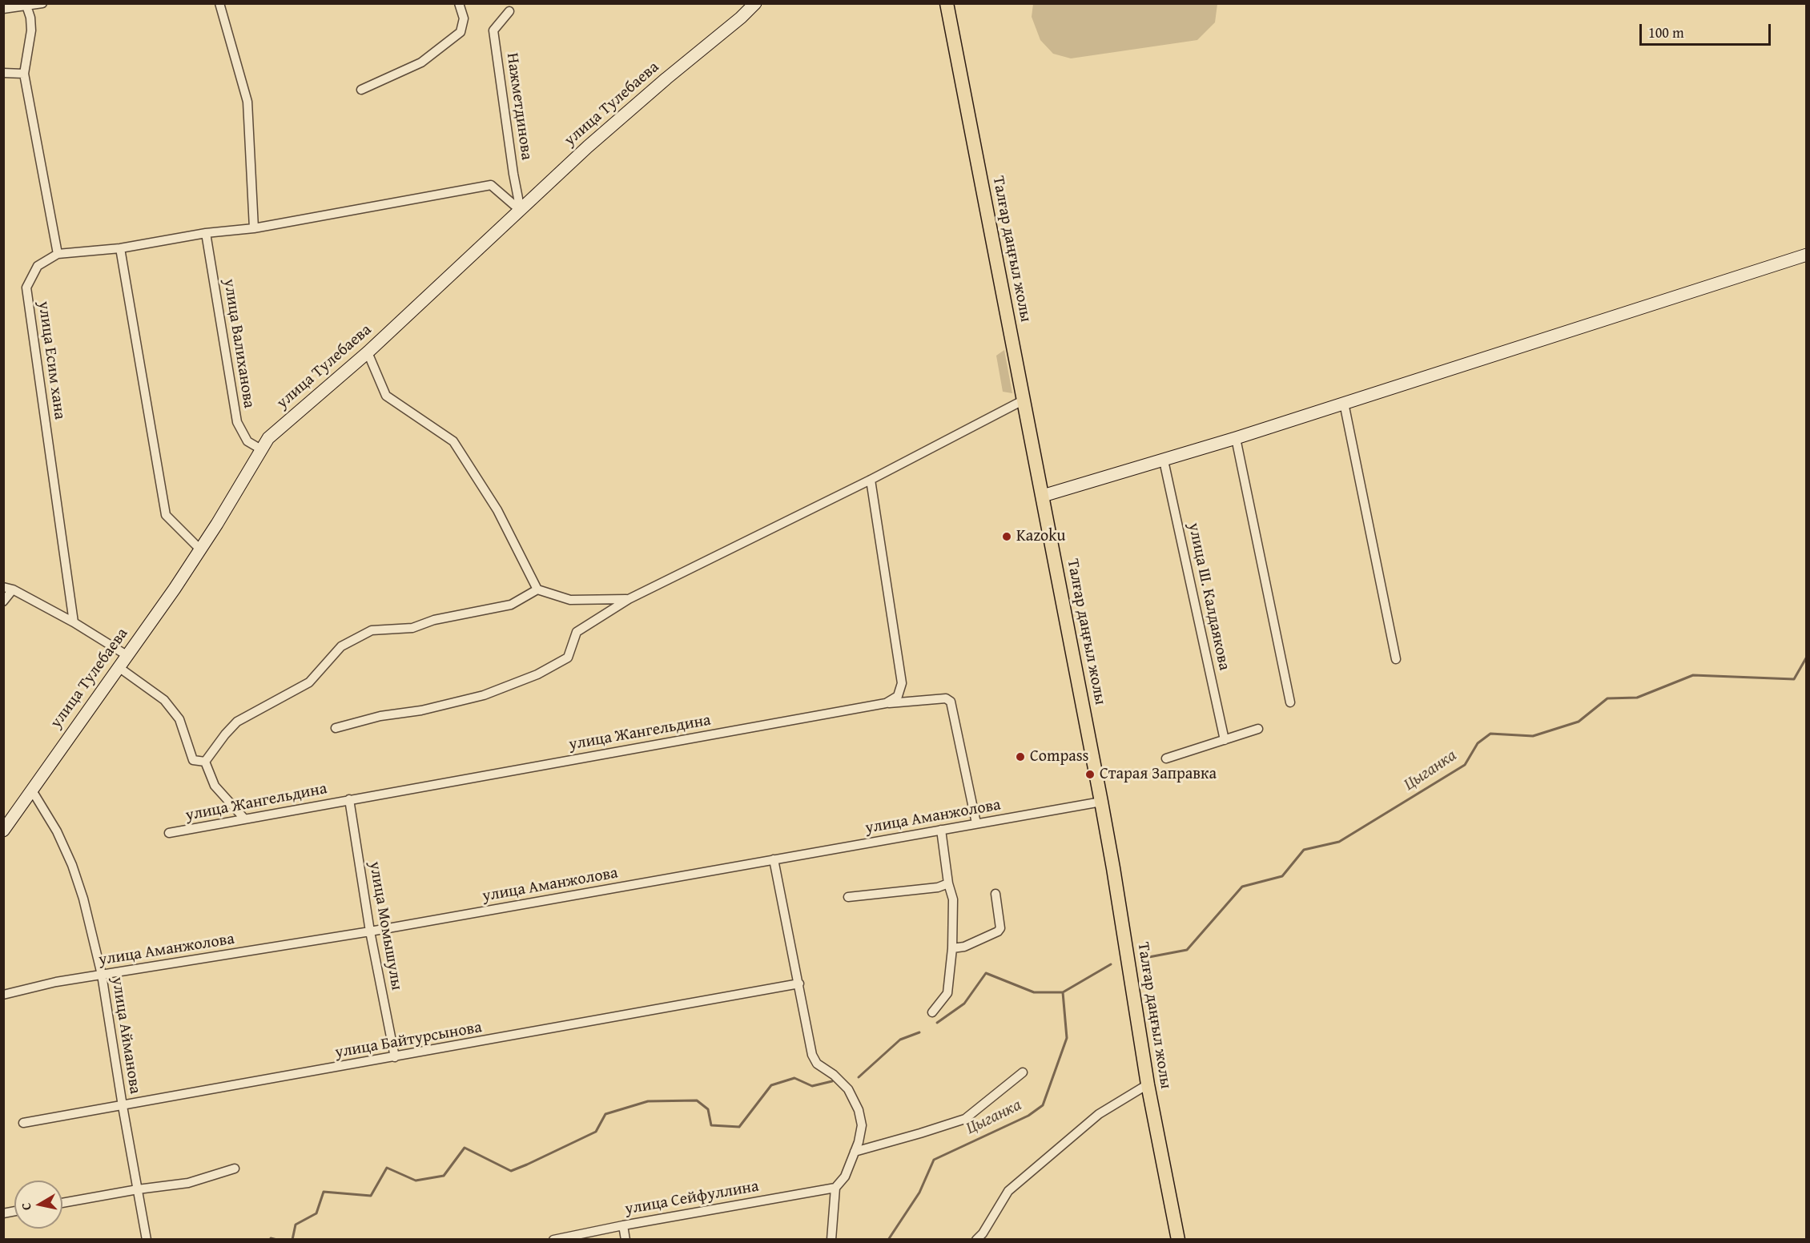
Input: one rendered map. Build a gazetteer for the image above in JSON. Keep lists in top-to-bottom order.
{
  "streets": {
    "main road": ["Талғар даңғыл жолы"],
    "street": [
      "улица Тулебаева",
      "Нажметдинова",
      "улица Валиханова",
      "улица Есим хана",
      "улица Ш. Калдаякова",
      "улица Жангельдина",
      "улица Аманжолова",
      "улица Момышулы",
      "улица Айманова",
      "улица Байтурсынова",
      "улица Сейфуллина"
    ]
  },
  "crossings": [
    ["улица Тулебаева", "Нажметдинова"],
    ["улица Тулебаева", "улица Валиханова"],
    ["улица Тулебаева", "улица Айманова"],
    ["Талғар даңғыл жолы", "улица Аманжолова"],
    ["улица Жангельдина", "улица Аманжолова"],
    ["улица Жангельдина", "улица Момышулы"],
    ["улица Аманжолова", "улица Момышулы"],
    ["улица Аманжолова", "улица Айманова"],
    ["улица Момышулы", "улица Байтурсынова"],
    ["улица Айманова", "улица Байтурсынова"]
  ],
  "water": ["Цыганка"],
  "places": ["Kazoku", "Compass", "Старая Заправка"],
  "scale_bar": "100 m",
  "north": "left"
}
